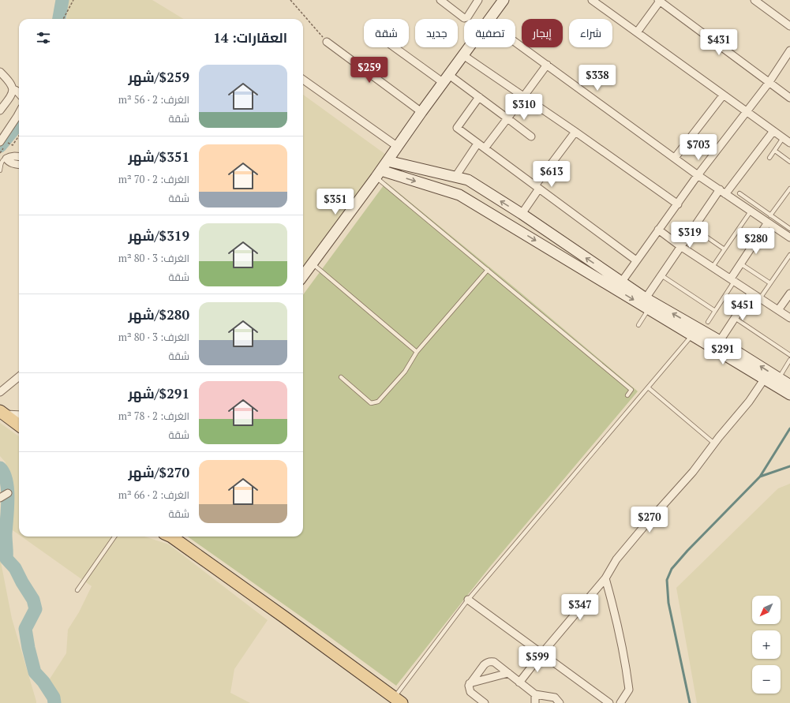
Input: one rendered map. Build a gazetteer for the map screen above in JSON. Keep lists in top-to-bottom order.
{
  "north": "bottom left",
  "page": {
    "chip": [
      "شراء",
      "إيجار",
      "تصفية",
      "جديد",
      "شقة"
    ],
    "heading": "العقارات: 14",
    "price": [
      "$431",
      "$259",
      "$338",
      "$310",
      "$703",
      "$613",
      "$351",
      "$319",
      "$280",
      "$451",
      "$291",
      "$270",
      "$347",
      "$599"
    ],
    "list": [
      {
        "name": "$259/شهر",
        "note": "الغرف: 2 · 56 m² · شقة"
      },
      {
        "name": "$351/شهر",
        "note": "الغرف: 2 · 70 m² · شقة"
      },
      {
        "name": "$319/شهر",
        "note": "الغرف: 3 · 80 m² · شقة"
      },
      {
        "name": "$280/شهر",
        "note": "الغرف: 3 · 80 m² · شقة"
      },
      {
        "name": "$291/شهر",
        "note": "الغرف: 2 · 78 m² · شقة"
      },
      {
        "name": "$270/شهر",
        "note": "الغرف: 2 · 66 m² · شقة"
      }
    ],
    "map_buttons": ["+", "−"]
  }
}
